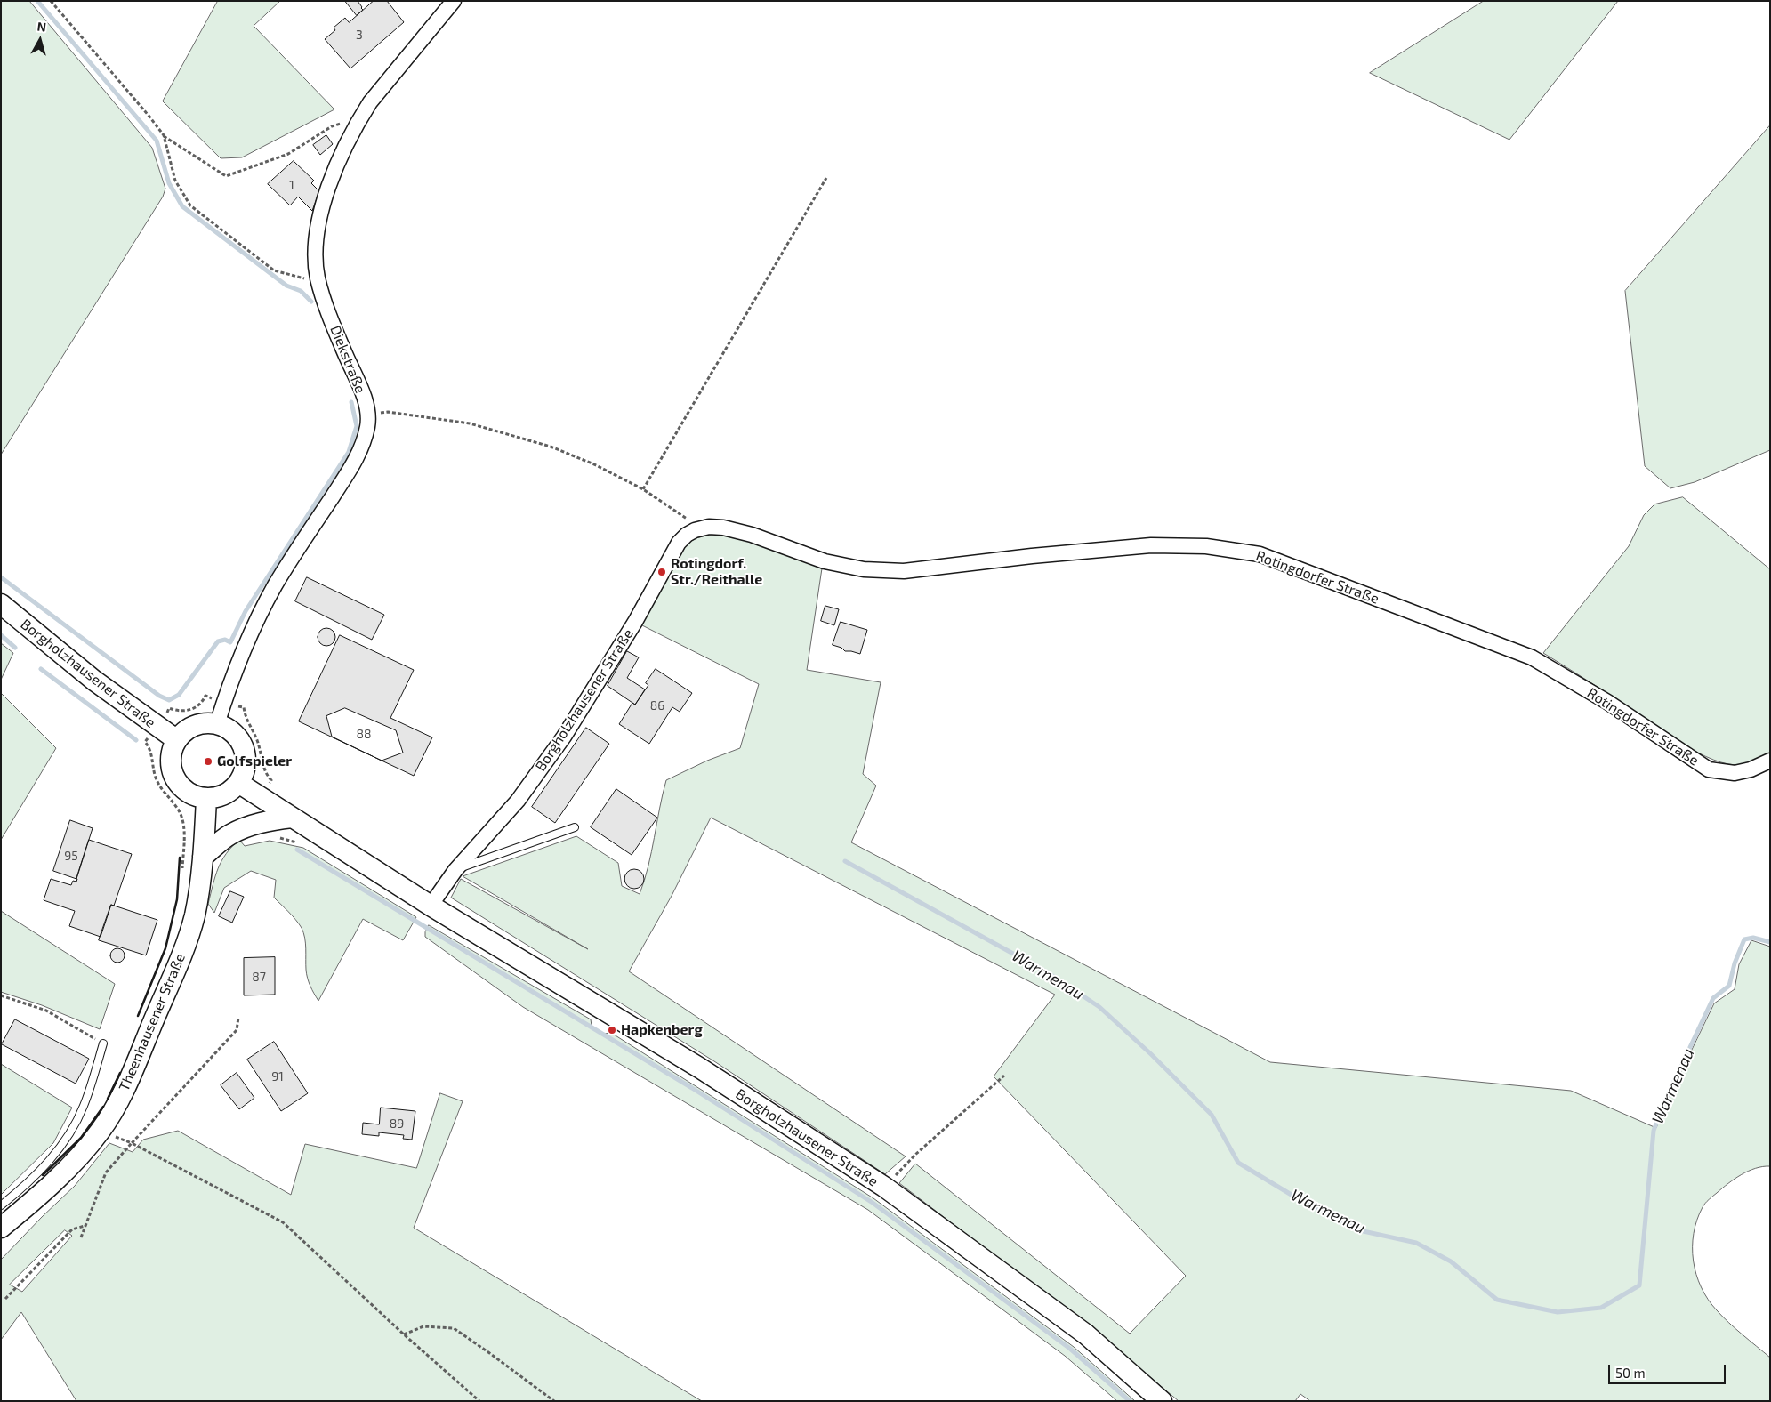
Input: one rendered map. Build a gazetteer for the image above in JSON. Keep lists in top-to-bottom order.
{
  "streets": {
    "main road": ["Borgholzhausener Straße", "Theenhausener Straße"],
    "street": ["Diekstraße", "Rotingdorfer Straße"]
  },
  "crossings": [
    ["Diekstraße", "Borgholzhausener Straße"],
    ["Diekstraße", "Theenhausener Straße"],
    ["Rotingdorfer Straße", "Borgholzhausener Straße"],
    ["Borgholzhausener Straße", "Theenhausener Straße"]
  ],
  "water": ["Warmenau"],
  "places": ["Rotingdorf. Str./Reithalle", "Golfspieler", "Hapkenberg"],
  "house_numbers": [
    "3",
    "1",
    "86",
    "88",
    "95",
    "87",
    "91",
    "89"
  ],
  "scale_bar": "50 m",
  "north": "top"
}
